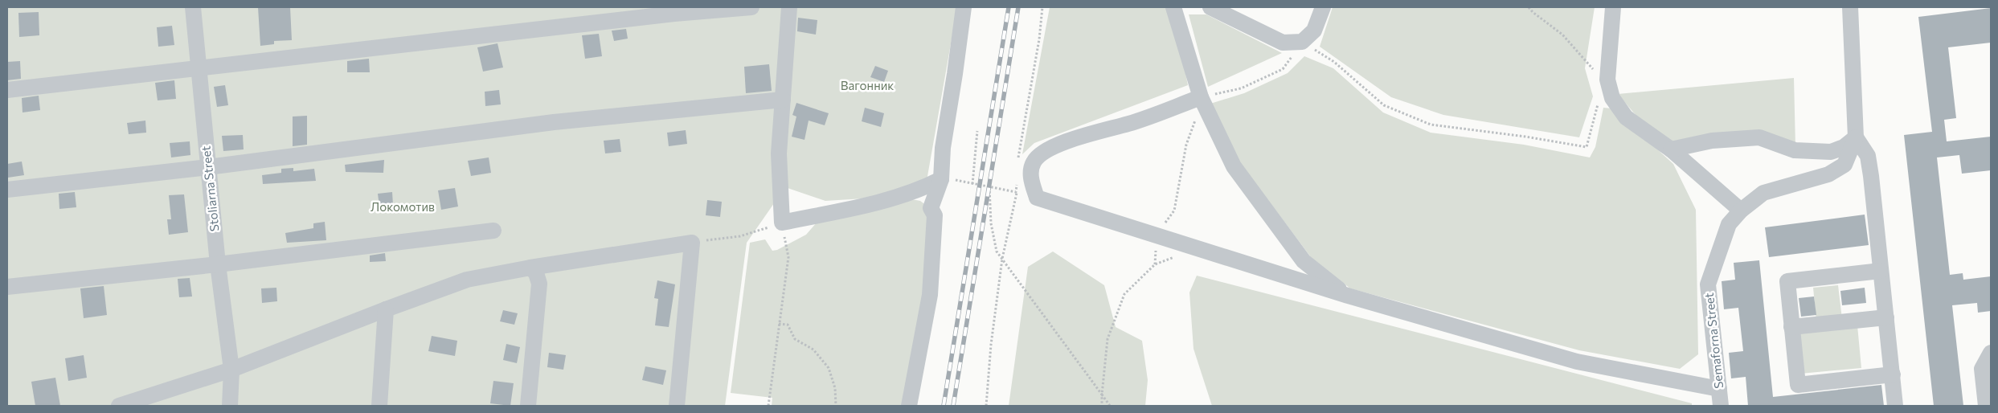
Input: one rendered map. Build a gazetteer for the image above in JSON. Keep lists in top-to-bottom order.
{
  "streets": {
    "street": ["Stoliarna Street", "Semaforna Street"]
  },
  "parks": ["Вагонник", "Локомотив"]
}
